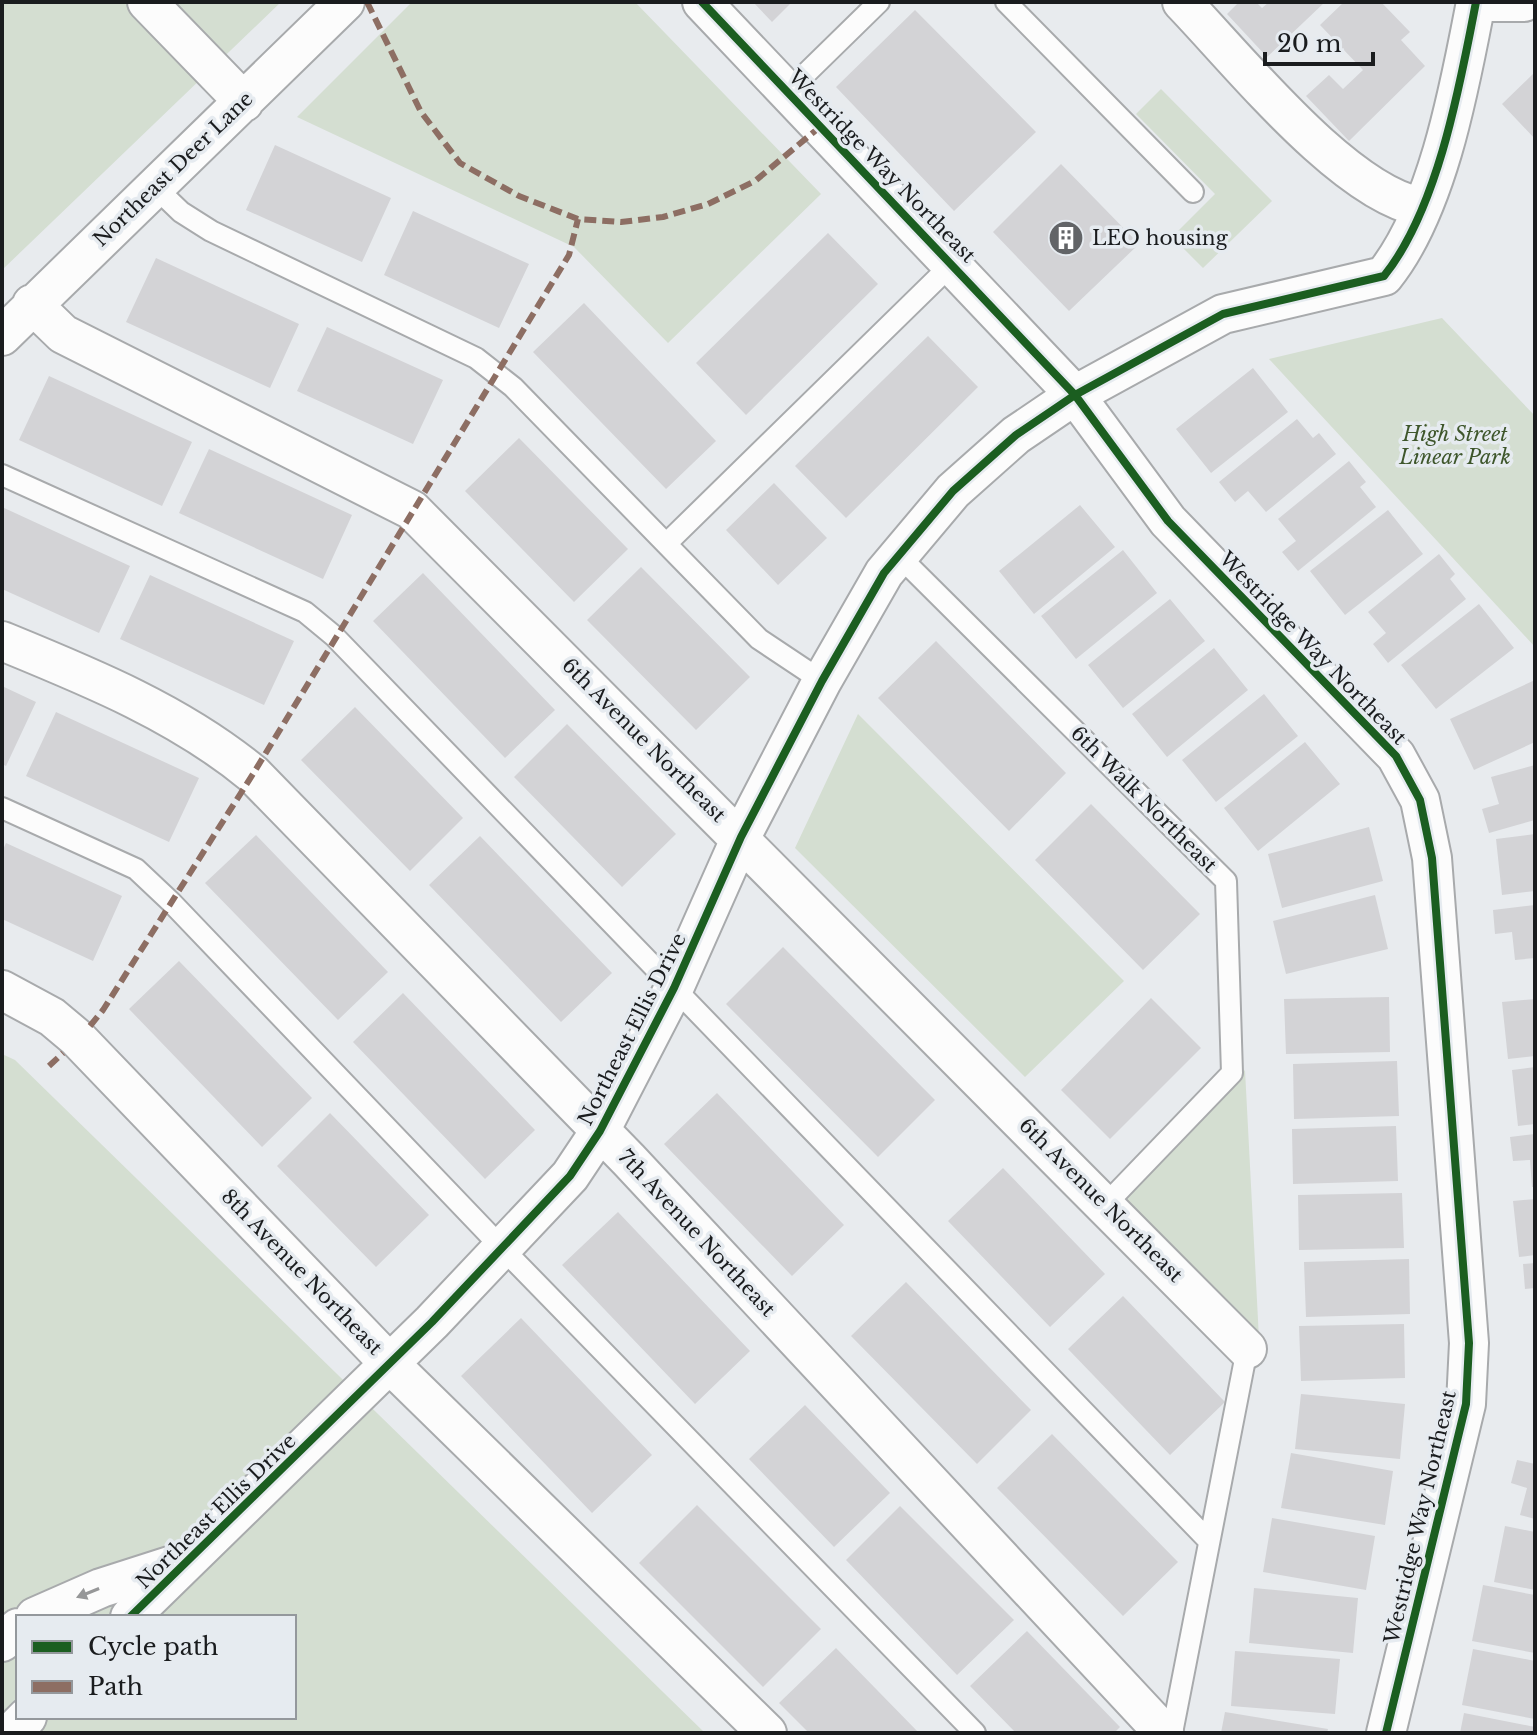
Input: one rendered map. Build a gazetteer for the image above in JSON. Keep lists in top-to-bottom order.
{
  "streets": {
    "street": [
      "Westridge Way Northeast",
      "Northeast Deer Lane",
      "6th Avenue Northeast",
      "Northeast Ellis Drive",
      "7th Avenue Northeast",
      "8th Avenue Northeast"
    ],
    "lane": ["6th Walk Northeast"]
  },
  "crossings": [
    ["Westridge Way Northeast", "Northeast Ellis Drive"],
    ["Northeast Deer Lane", "6th Avenue Northeast"],
    ["6th Avenue Northeast", "6th Walk Northeast"],
    ["6th Avenue Northeast", "Northeast Ellis Drive"],
    ["6th Walk Northeast", "Northeast Ellis Drive"],
    ["Northeast Ellis Drive", "7th Avenue Northeast"],
    ["Northeast Ellis Drive", "8th Avenue Northeast"]
  ],
  "parks": ["High Street Linear Park"],
  "places": {
    "building": ["LEO housing"]
  },
  "legend": ["Cycle path", "Path"],
  "scale_bar": "20 m"
}
